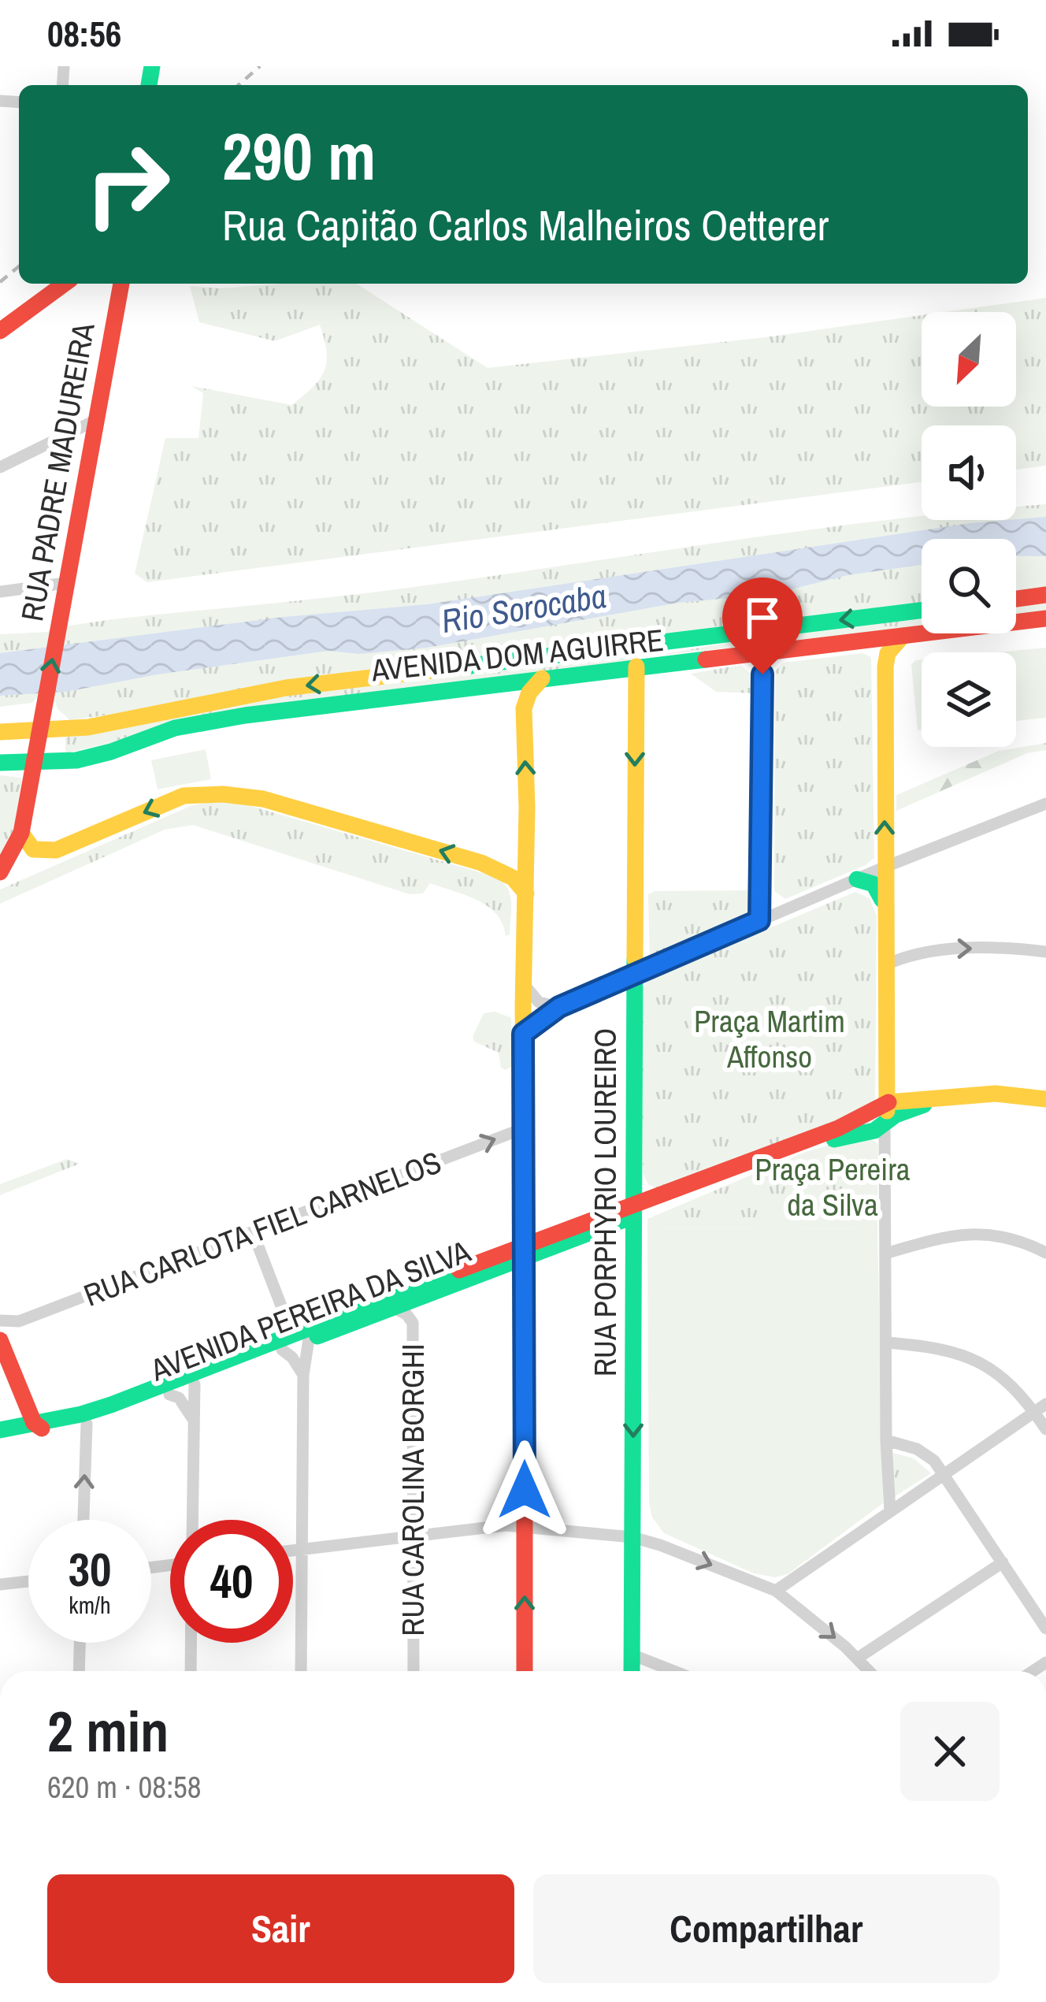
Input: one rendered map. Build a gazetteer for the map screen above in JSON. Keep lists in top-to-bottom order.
{
  "streets": {
    "main road": [
      "RUA PADRE MADUREIRA",
      "AVENIDA DOM AGUIRRE",
      "RUA PORPHYRIO LOUREIRO",
      "AVENIDA PEREIRA DA SILVA"
    ],
    "street": ["RUA CARLOTA FIEL CARNELOS", "RUA CAROLINA BORGHI"]
  },
  "crossings": [
    ["RUA PADRE MADUREIRA", "AVENIDA DOM AGUIRRE"],
    ["AVENIDA DOM AGUIRRE", "RUA PORPHYRIO LOUREIRO"],
    ["RUA PORPHYRIO LOUREIRO", "AVENIDA PEREIRA DA SILVA"],
    ["AVENIDA PEREIRA DA SILVA", "RUA CAROLINA BORGHI"]
  ],
  "one_way": ["RUA CARLOTA FIEL CARNELOS"],
  "water": ["Rio Sorocaba"],
  "parks": ["Praça Martim Affonso", "Praça Pereira da Silva"],
  "north": "bottom left",
  "page": {
    "status": "08:56",
    "turn": ["290 m", "Rua Capitão Carlos Malheiros Oetterer"],
    "speed": "30 km/h",
    "limit": "40",
    "heading": ["2 min", "620 m · 08:58"],
    "buttons": ["Sair", "Compartilhar"]
  }
}
